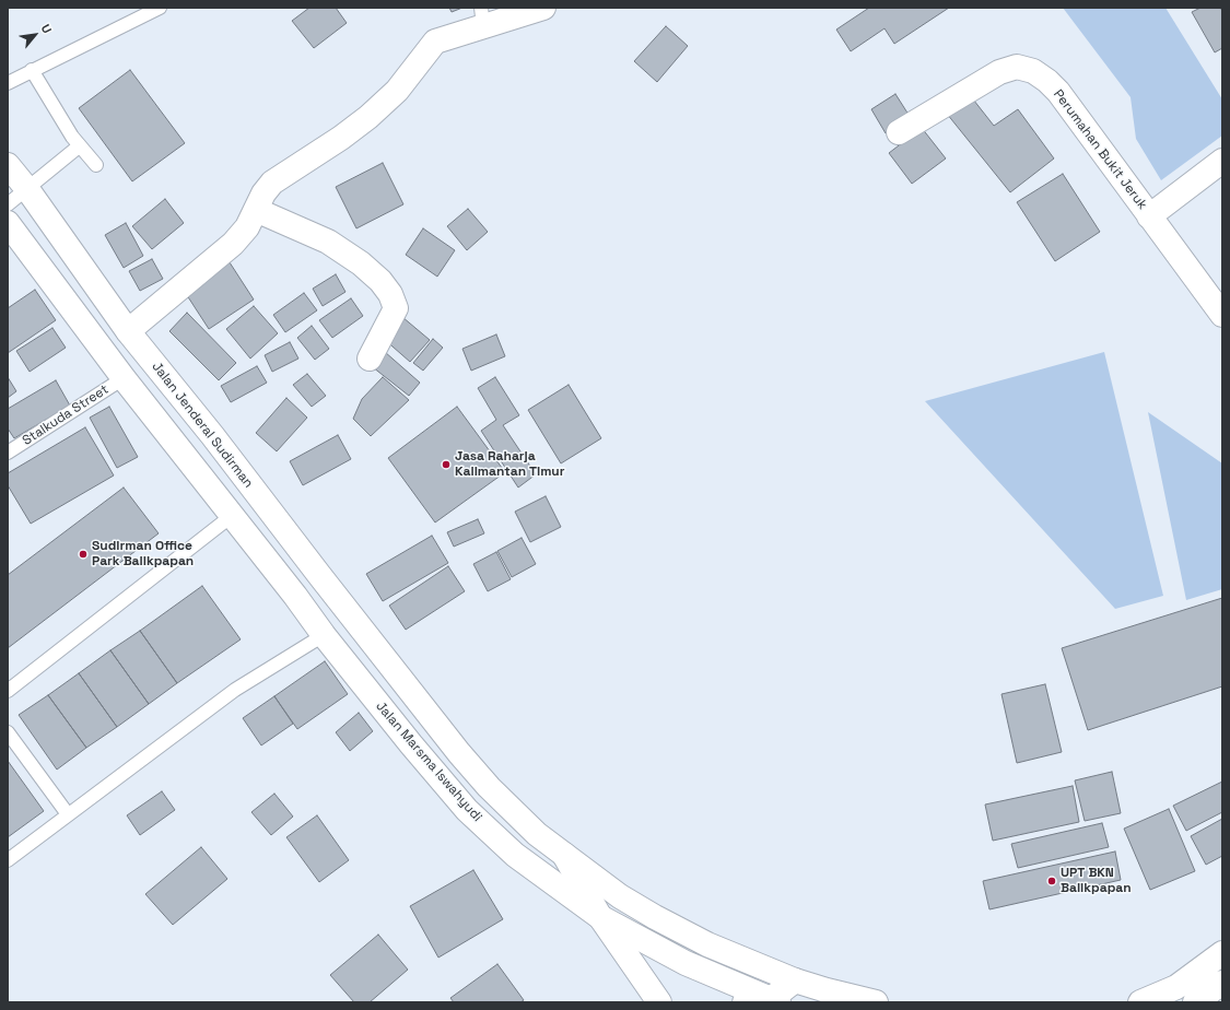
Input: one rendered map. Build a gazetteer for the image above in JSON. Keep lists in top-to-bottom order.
{
  "streets": {
    "main road": ["Perumahan Bukit Jeruk", "Jalan Jenderal Sudirman", "Jalan Marsma Iswahyudi"],
    "lane": ["Stalkuda Street"]
  },
  "places": ["Jasa Raharja Kalimantan Timur", "Sudirman Office Park Balikpapan", "UPT BKN Balikpapan"],
  "north": "top right"
}
